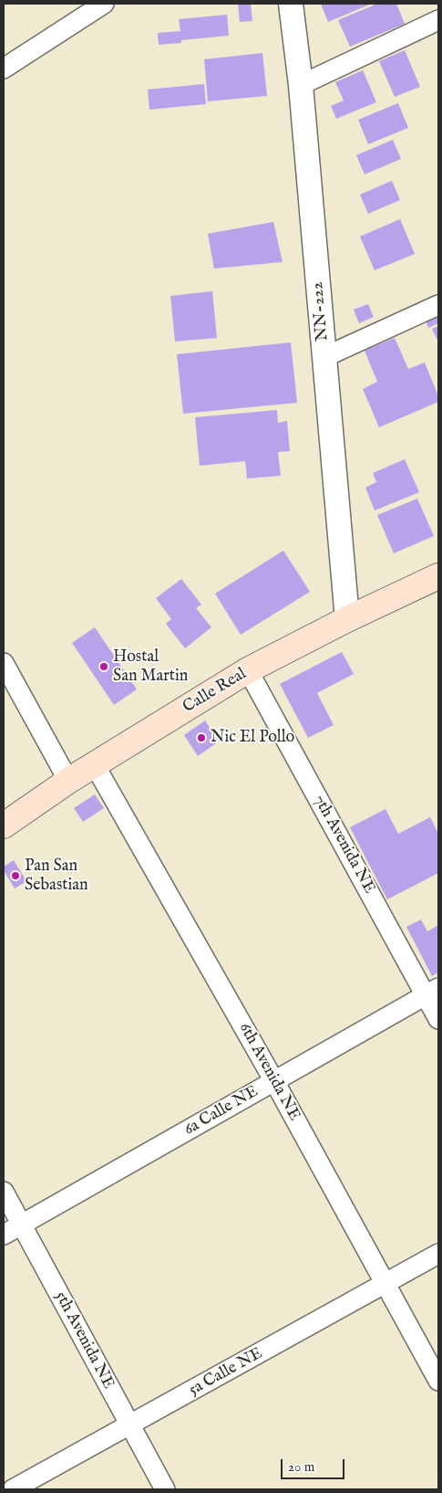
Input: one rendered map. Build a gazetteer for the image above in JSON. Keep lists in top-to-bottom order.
{
  "streets": {
    "main road": ["Calle Real"],
    "street": [
      "NN-222",
      "7th Avenida NE",
      "6th Avenida NE",
      "6a Calle NE",
      "5th Avenida NE",
      "5a Calle NE"
    ]
  },
  "crossings": [
    ["NN-222", "Calle Real"],
    ["Calle Real", "7th Avenida NE"],
    ["Calle Real", "6th Avenida NE"],
    ["7th Avenida NE", "6a Calle NE"],
    ["6th Avenida NE", "6a Calle NE"],
    ["6th Avenida NE", "5a Calle NE"],
    ["6a Calle NE", "5th Avenida NE"],
    ["5th Avenida NE", "5a Calle NE"]
  ],
  "places": ["Hostal San Martin", "Nic El Pollo", "Pan San Sebastian"],
  "scale_bar": "20 m"
}
